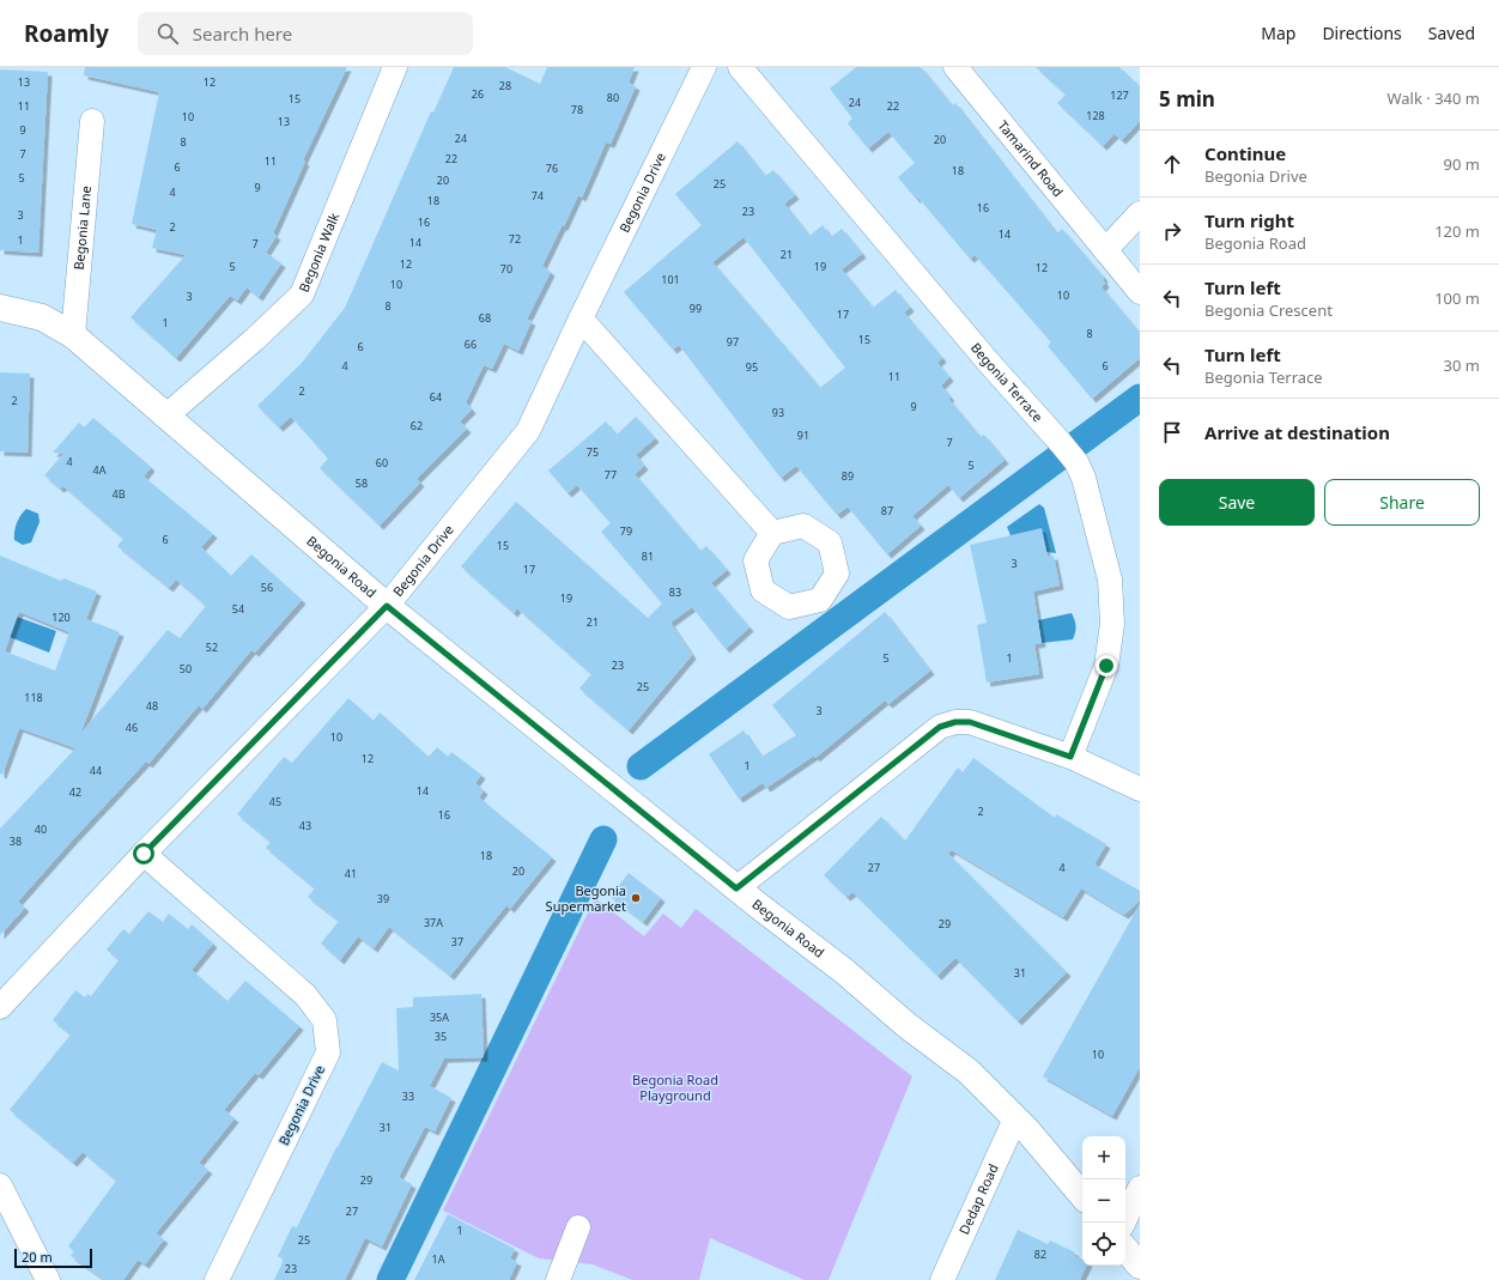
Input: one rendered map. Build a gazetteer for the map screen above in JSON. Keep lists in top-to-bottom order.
{
  "streets": {
    "street": [
      "Tamarind Road",
      "Begonia Drive",
      "Begonia Lane",
      "Begonia Walk",
      "Begonia Terrace",
      "Begonia Road",
      "Dedap Road"
    ]
  },
  "crossings": [
    ["Begonia Drive", "Begonia Road"],
    ["Begonia Lane", "Begonia Road"],
    ["Begonia Walk", "Begonia Road"],
    ["Begonia Road", "Dedap Road"]
  ],
  "parks": ["Begonia Road Playground"],
  "places": ["Begonia Supermarket"],
  "house_numbers": [
    "13",
    "12",
    "28",
    "26",
    "127",
    "80",
    "15",
    "24",
    "11",
    "22",
    "78",
    "128",
    "10",
    "13",
    "9",
    "24",
    "20",
    "8",
    "7",
    "22",
    "11",
    "6",
    "76",
    "18",
    "5",
    "20",
    "25",
    "9",
    "4",
    "74",
    "18",
    "16",
    "23",
    "3",
    "16",
    "2",
    "14",
    "72",
    "1",
    "14",
    "7",
    "21",
    "12",
    "5",
    "19",
    "12",
    "70",
    "101",
    "10",
    "10",
    "3",
    "8",
    "99",
    "17",
    "68",
    "1",
    "8",
    "15",
    "97",
    "66",
    "6",
    "4",
    "6",
    "95",
    "11",
    "2",
    "64",
    "2",
    "9",
    "93",
    "62",
    "91",
    "7",
    "75",
    "4",
    "60",
    "5",
    "4A",
    "77",
    "89",
    "58",
    "4B",
    "87",
    "79",
    "6",
    "15",
    "81",
    "3",
    "17",
    "56",
    "83",
    "19",
    "54",
    "120",
    "21",
    "52",
    "5",
    "1",
    "23",
    "50",
    "25",
    "118",
    "48",
    "3",
    "46",
    "10",
    "12",
    "1",
    "44",
    "14",
    "42",
    "45",
    "2",
    "16",
    "43",
    "40",
    "38",
    "18",
    "27",
    "4",
    "20",
    "41",
    "39",
    "37A",
    "29",
    "37",
    "31",
    "35A",
    "35",
    "10",
    "33",
    "31",
    "29",
    "27",
    "1",
    "25",
    "82",
    "1A",
    "23"
  ],
  "scale_bar": "20 m",
  "page": {
    "header": "Roamly",
    "search": "Search here",
    "nav": ["Map", "Directions", "Saved"],
    "heading": ["5 min", "Walk · 340 m"],
    "list": [
      ["Continue", "Begonia Drive", "90 m"],
      ["Turn right", "Begonia Road", "120 m"],
      ["Turn left", "Begonia Crescent", "100 m"],
      ["Turn left", "Begonia Terrace", "30 m"],
      "Arrive at destination"
    ],
    "buttons": ["Save", "Share"],
    "map_buttons": ["+", "−"],
    "scale": "20 m"
  }
}
